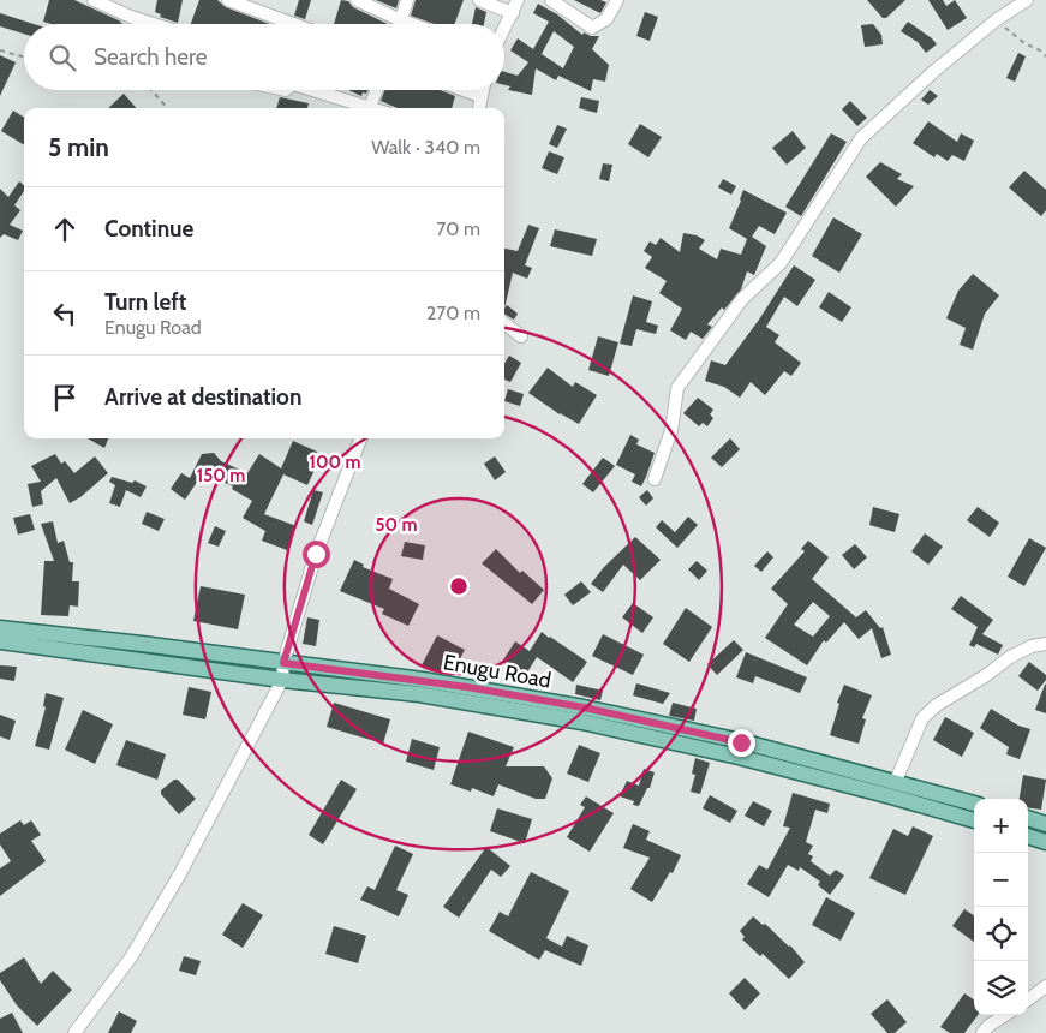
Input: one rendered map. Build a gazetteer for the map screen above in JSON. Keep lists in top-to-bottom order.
{
  "streets": {
    "main road": ["Enugu Road"]
  },
  "page": {
    "search": "Search here",
    "heading": ["5 min", "Walk · 340 m"],
    "list": [
      ["Continue", "70 m"],
      ["Turn left", "Enugu Road", "270 m"],
      "Arrive at destination"
    ],
    "map_buttons": ["+", "−"]
  },
  "rings": ["100 m", "150 m", "50 m"]
}
